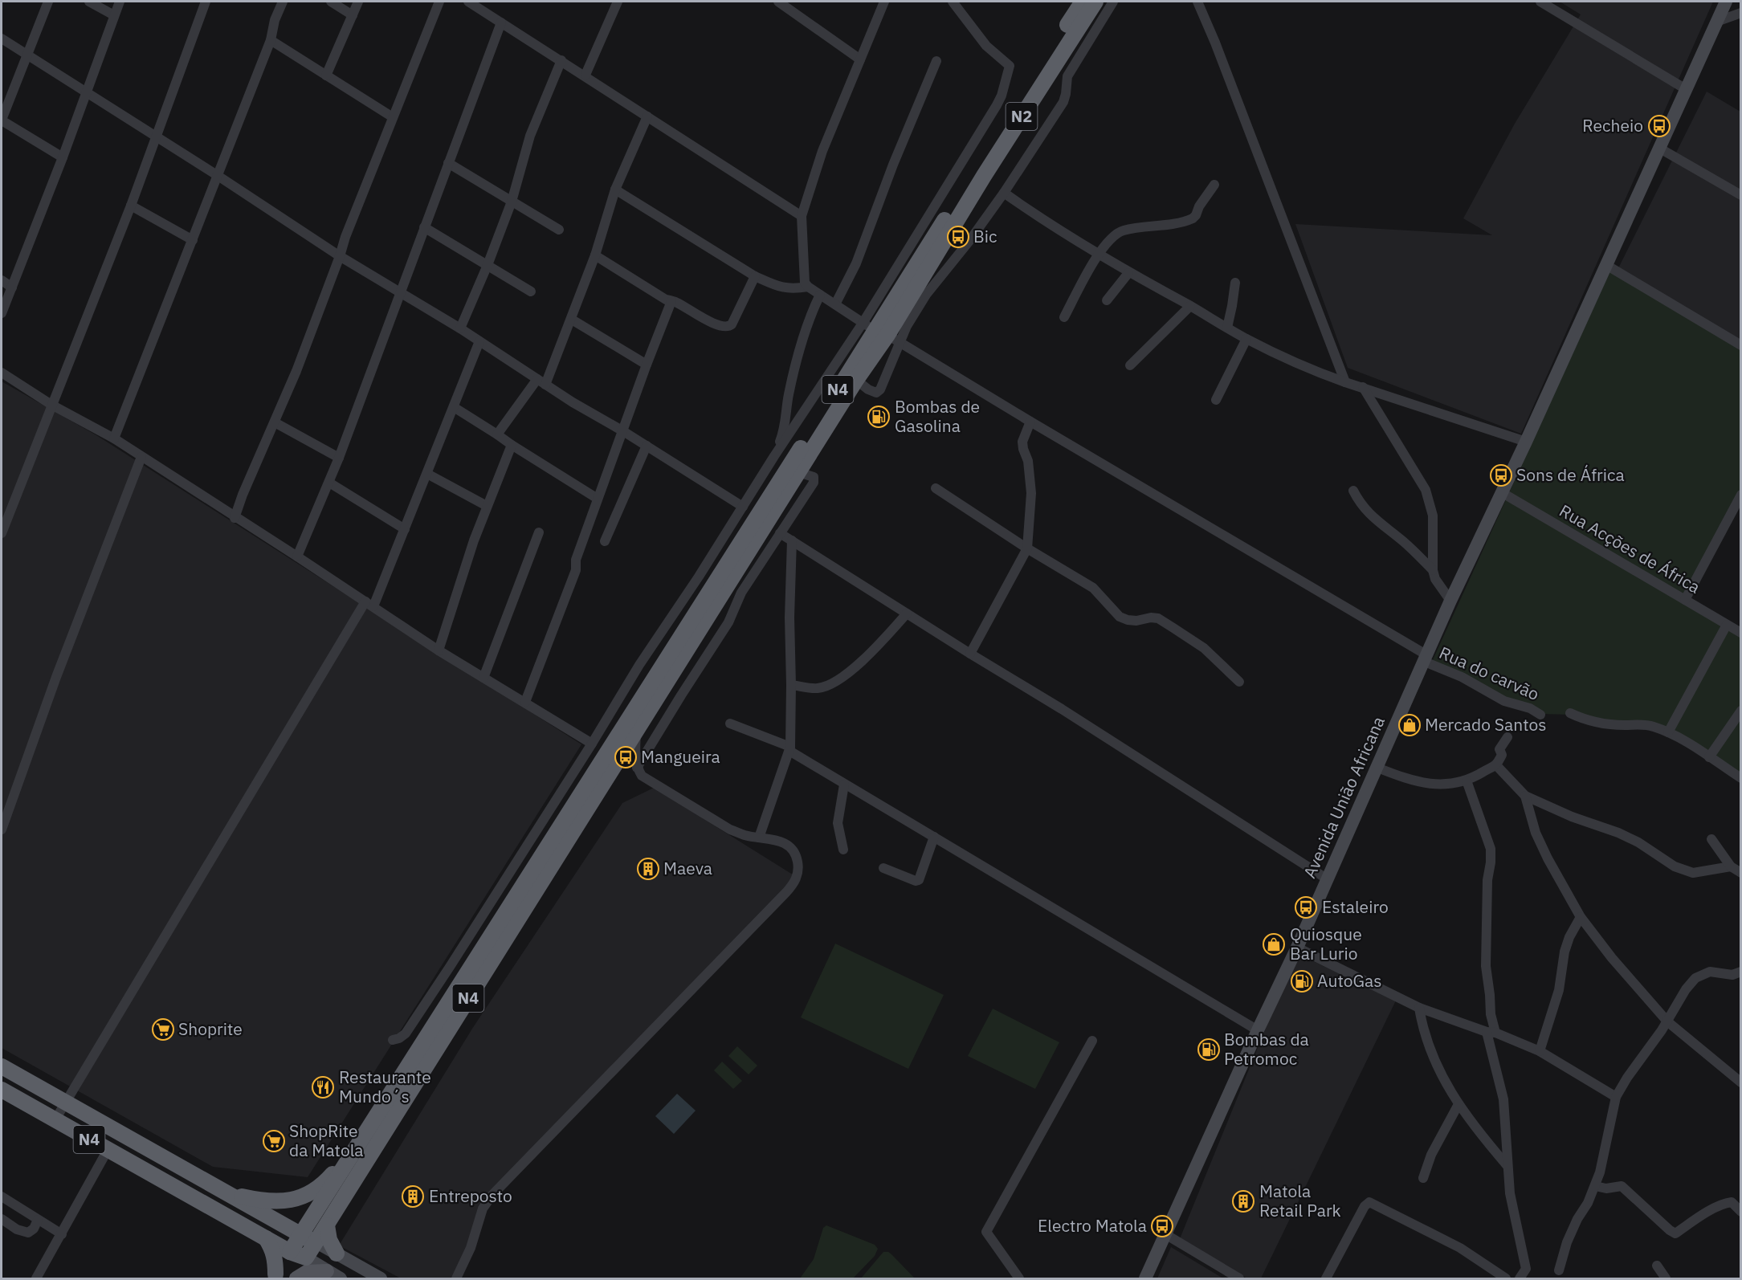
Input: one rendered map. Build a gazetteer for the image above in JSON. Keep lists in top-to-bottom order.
{
  "streets": {
    "highway": ["N2", "N4"],
    "main road": ["Avenida União Africana"],
    "street": ["Rua Acções de África", "Rua do carvão"]
  },
  "crossings": [
    ["N2", "N4"],
    ["N4", "Rua do carvão"],
    ["Rua Acções de África", "Avenida União Africana"],
    ["Rua do carvão", "Avenida União Africana"]
  ],
  "places": {
    "bus stop": [
      "Recheio",
      "Bic",
      "Sons de África",
      "Mangueira",
      "Estaleiro",
      "Electro Matola"
    ],
    "fuel station": ["Bombas de Gasolina", "AutoGas", "Bombas da Petromoc"],
    "shop": ["Mercado Santos", "Quiosque Bar Lurio"],
    "building": ["Maeva", "Entreposto", "Matola Retail Park"],
    "supermarket": ["Shoprite", "ShopRite da Matola"],
    "restaurant": ["Restaurante Mundo´s"]
  }
}
